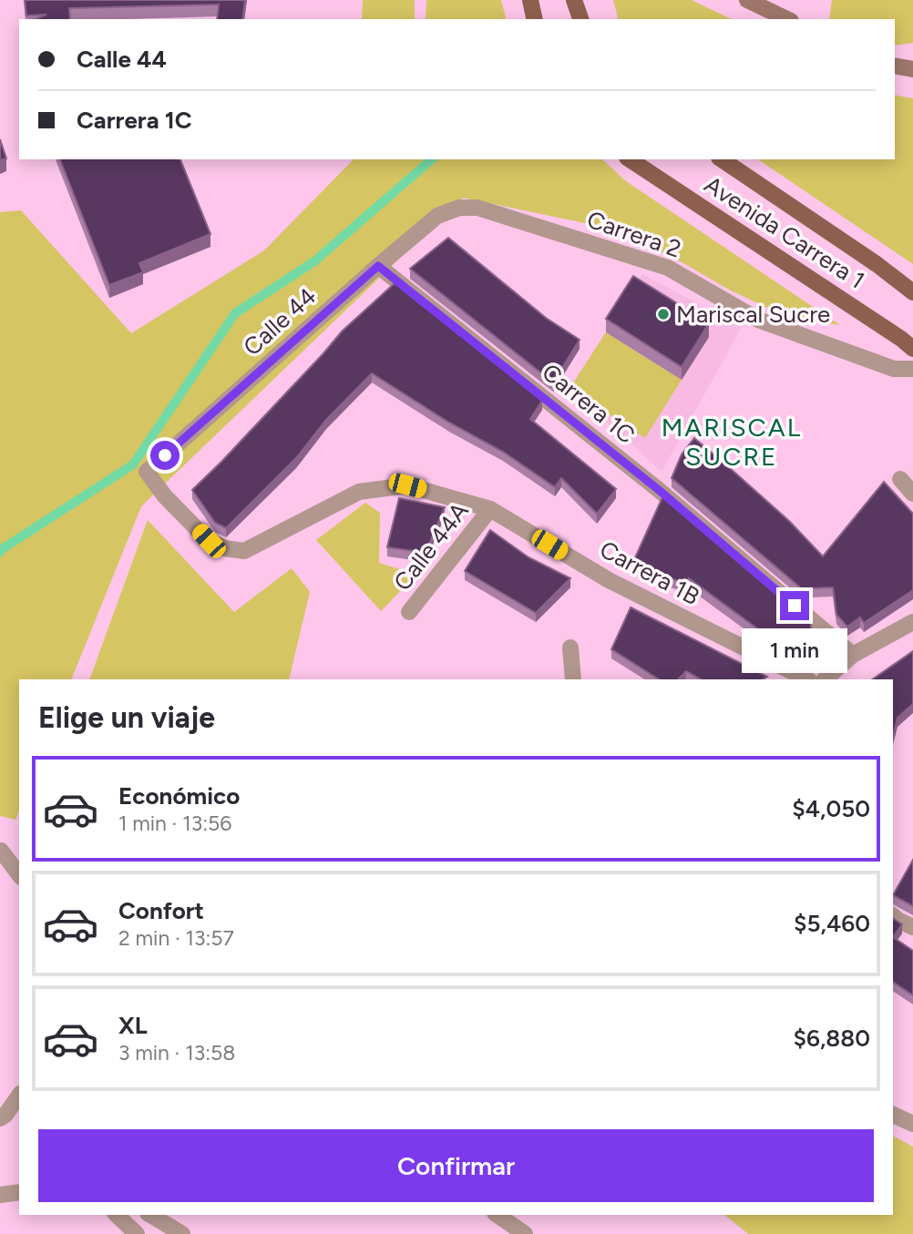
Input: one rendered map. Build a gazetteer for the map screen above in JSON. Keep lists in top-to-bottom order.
{
  "streets": {
    "main road": ["Avenida Carrera 1"],
    "street": [
      "Carrera 2",
      "Calle 44",
      "Carrera 1C",
      "Calle 44A",
      "Carrera 1B"
    ]
  },
  "crossings": [
    ["Carrera 2", "Calle 44"],
    ["Calle 44", "Carrera 1C"],
    ["Calle 44", "Carrera 1B"],
    ["Calle 44A", "Carrera 1B"]
  ],
  "districts": ["MARISCAL SUCRE"],
  "places": ["Mariscal Sucre"],
  "page": {
    "banner": ["Calle 44", "Carrera 1C"],
    "bubble": "1 min",
    "heading": "Elige un viaje",
    "list": [
      {
        "name": "Económico",
        "note": "1 min · 13:56",
        "value": "$4,050"
      },
      {
        "name": "Confort",
        "note": "2 min · 13:57",
        "value": "$5,460"
      },
      {
        "name": "XL",
        "note": "3 min · 13:58",
        "value": "$6,880"
      }
    ],
    "buttons": "Confirmar"
  }
}
